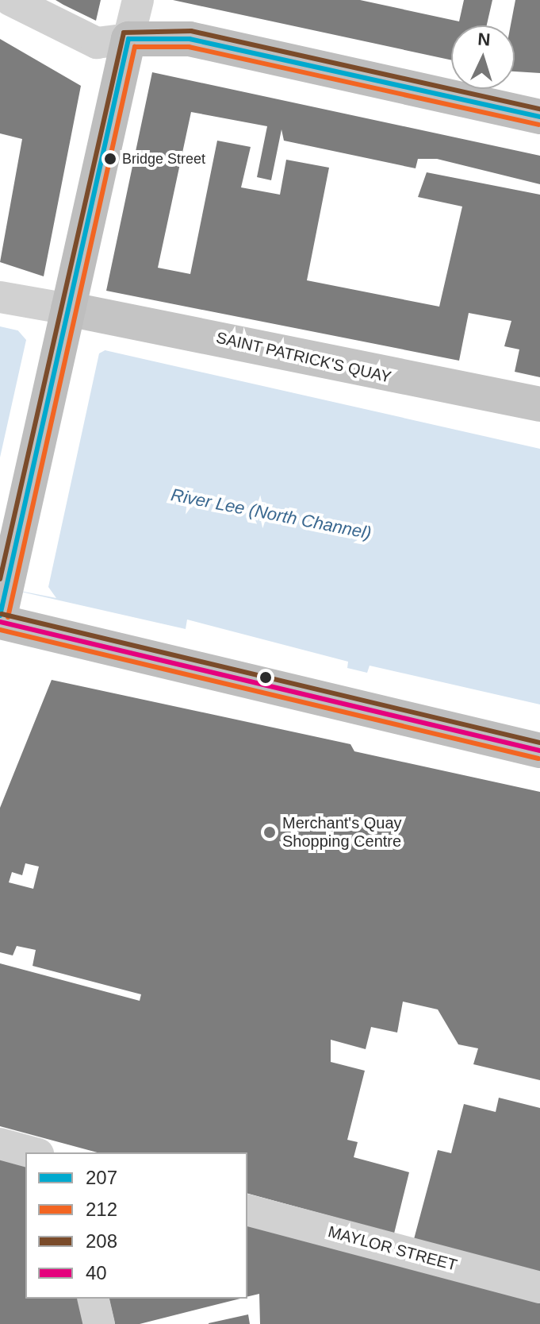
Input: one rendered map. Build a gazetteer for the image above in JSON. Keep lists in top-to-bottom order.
{
  "streets": {
    "main road": ["SAINT PATRICK'S QUAY"],
    "street": ["MAYLOR STREET"]
  },
  "water": ["River Lee (North Channel)"],
  "places": ["Bridge Street", "Merchant's Quay Shopping Centre"],
  "lines": [
    "transit line 208",
    "transit line 207",
    "transit line 212",
    "transit line 40"
  ],
  "legend": [
    "207",
    "212",
    "208",
    "40"
  ],
  "north": "top"
}
